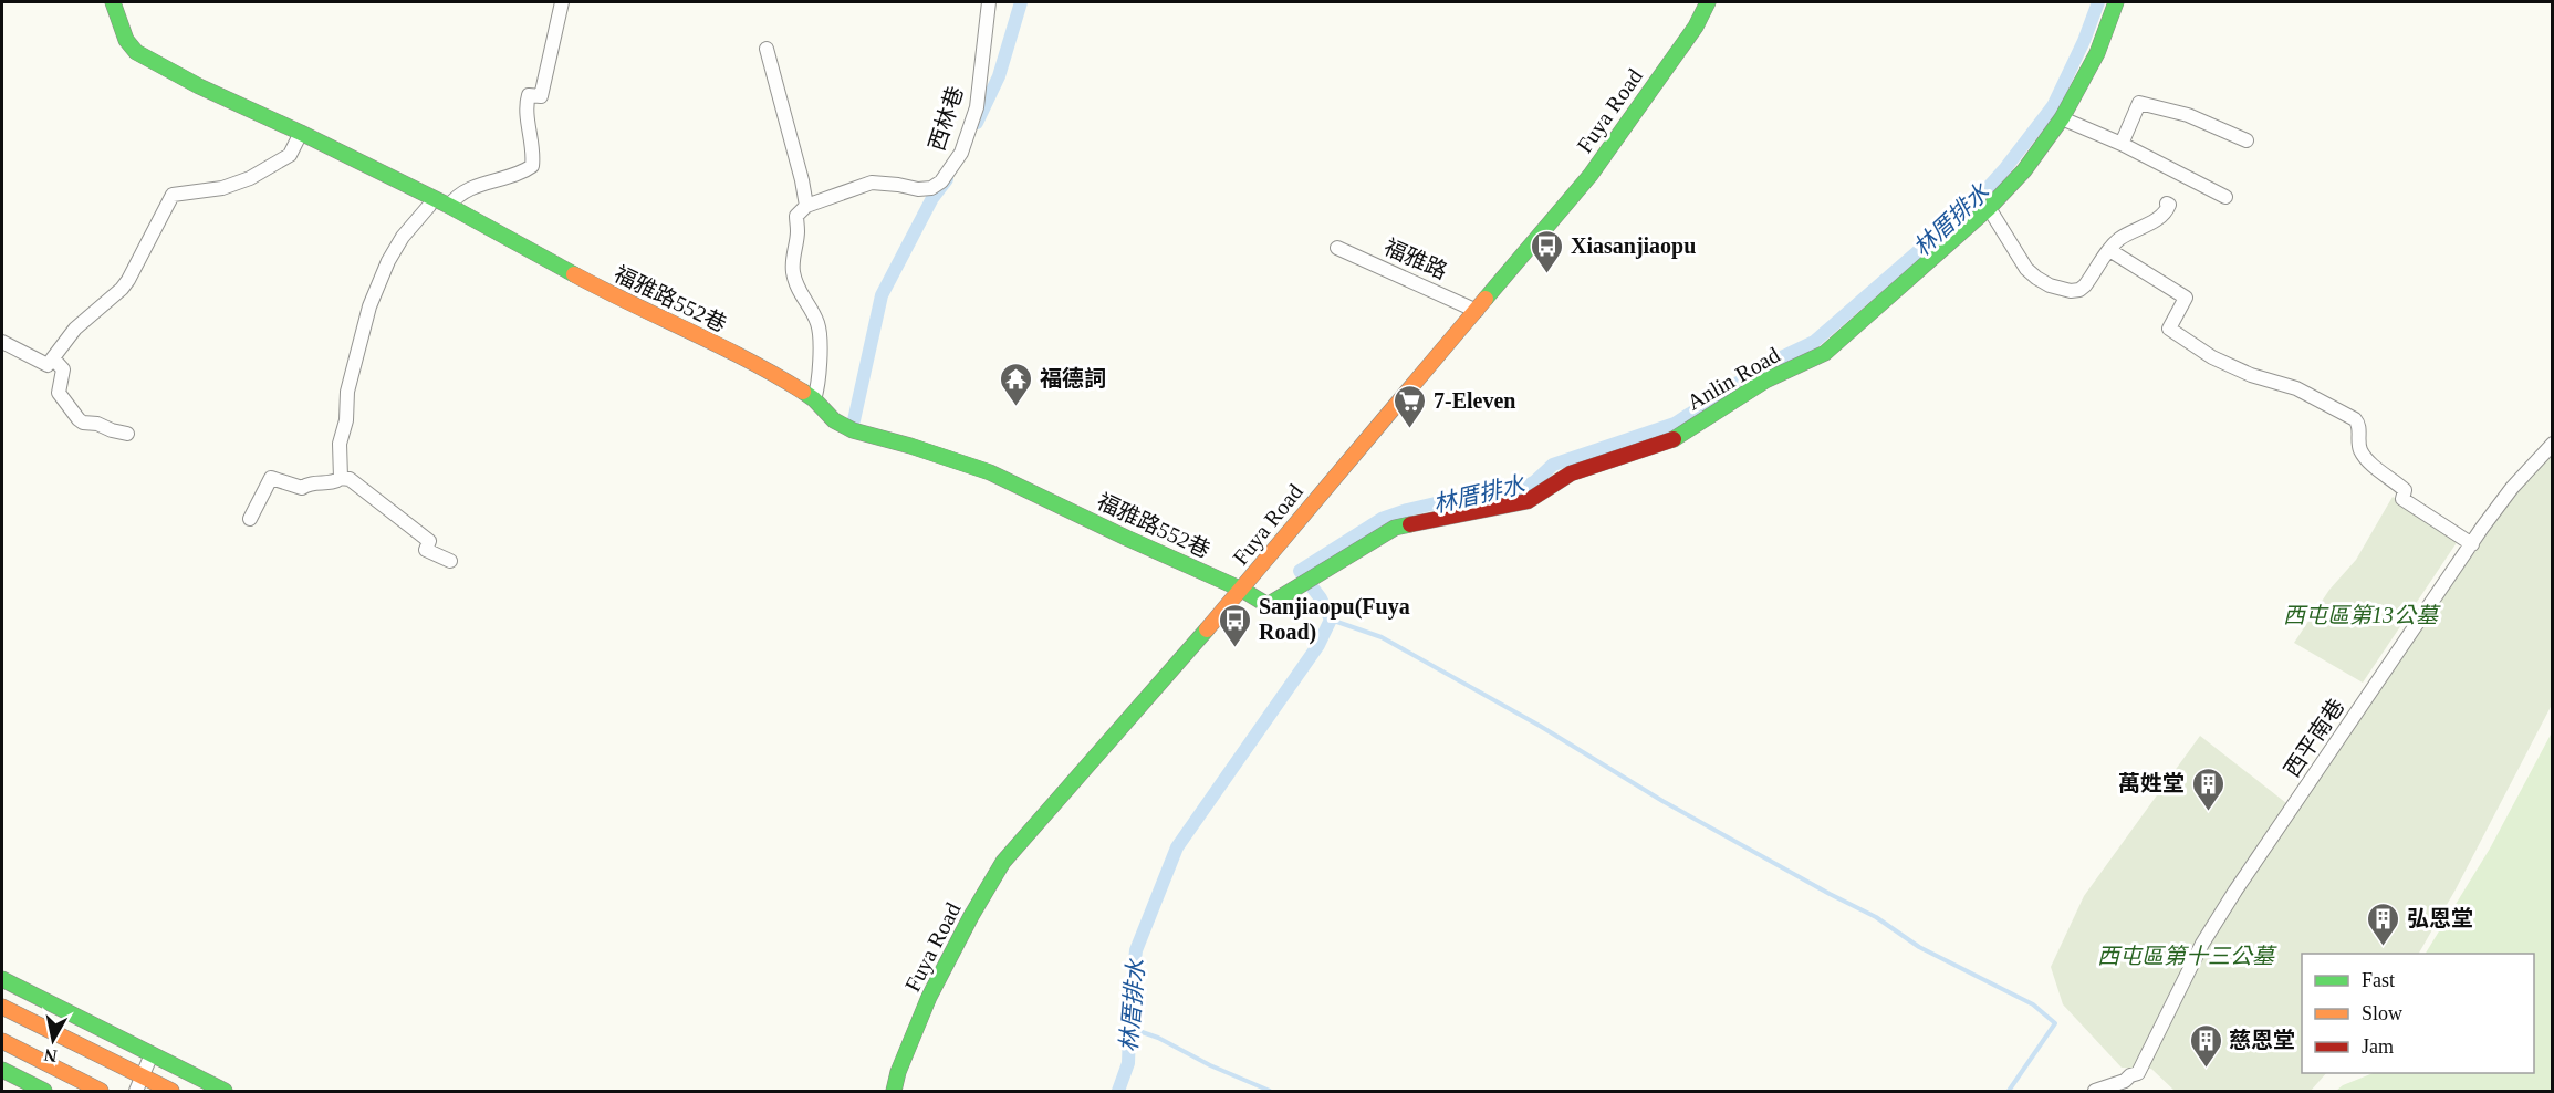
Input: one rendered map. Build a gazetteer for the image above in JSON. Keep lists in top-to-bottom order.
{
  "streets": {
    "street": [
      "Fuya Road",
      "西林巷",
      "福雅路",
      "福雅路552巷",
      "Anlin Road",
      "西平南巷"
    ]
  },
  "crossings": [
    ["Fuya Road", "福雅路"],
    ["Fuya Road", "福雅路552巷"],
    ["Fuya Road", "Anlin Road"],
    ["福雅路552巷", "Anlin Road"]
  ],
  "water": ["林厝排水"],
  "parks": ["西屯區第13公墓", "西屯區第十三公墓"],
  "places": {
    "bus stop": ["Xiasanjiaopu", "Sanjiaopu(Fuya Road)"],
    "temple": ["福德詞"],
    "supermarket": ["7-Eleven"],
    "building": ["萬姓堂", "弘恩堂", "慈恩堂"]
  },
  "legend": ["Fast", "Slow", "Jam"],
  "north": "bottom"
}
